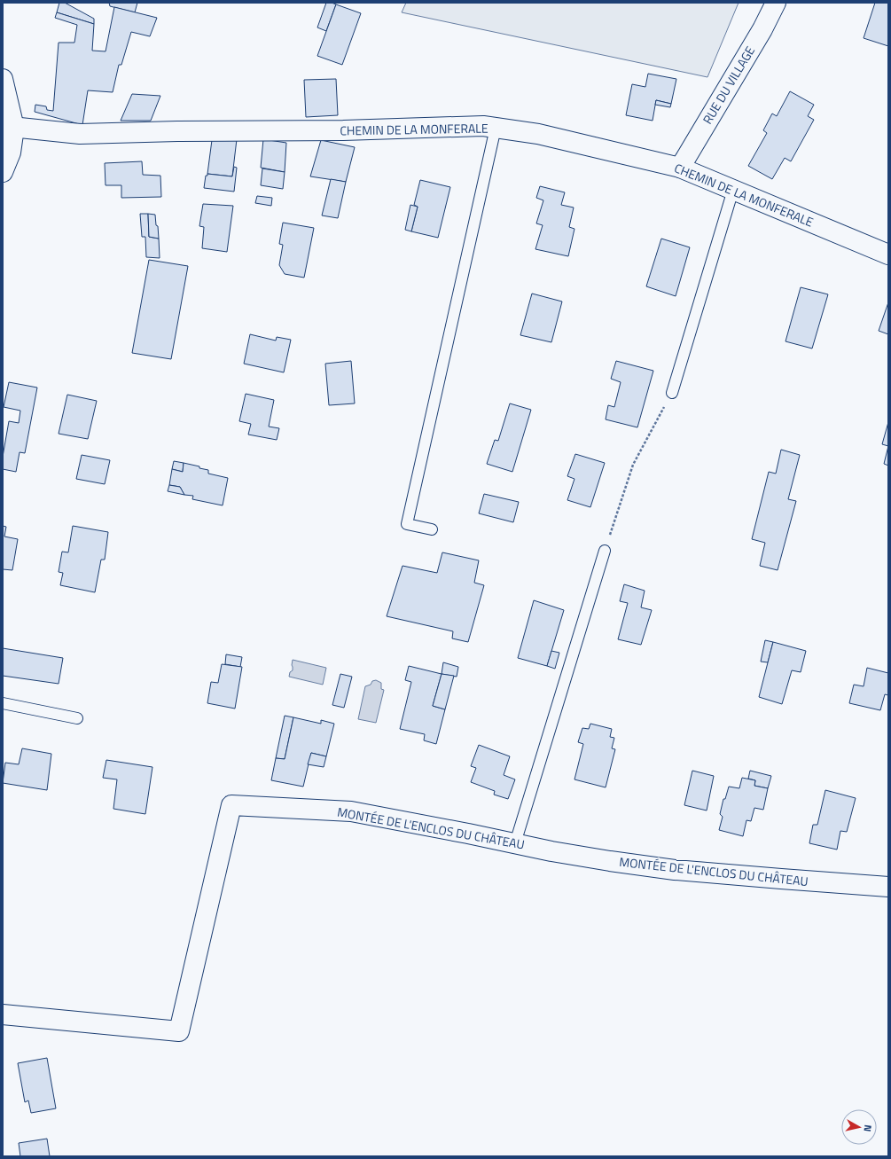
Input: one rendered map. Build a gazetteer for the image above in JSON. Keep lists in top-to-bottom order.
{
  "streets": {
    "street": ["RUE DU VILLAGE", "CHEMIN DE LA MONFERALE", "MONTÉE DE L'ENCLOS DU CHÂTEAU"]
  },
  "crossings": [
    ["RUE DU VILLAGE", "CHEMIN DE LA MONFERALE"]
  ],
  "north": "right"
}
